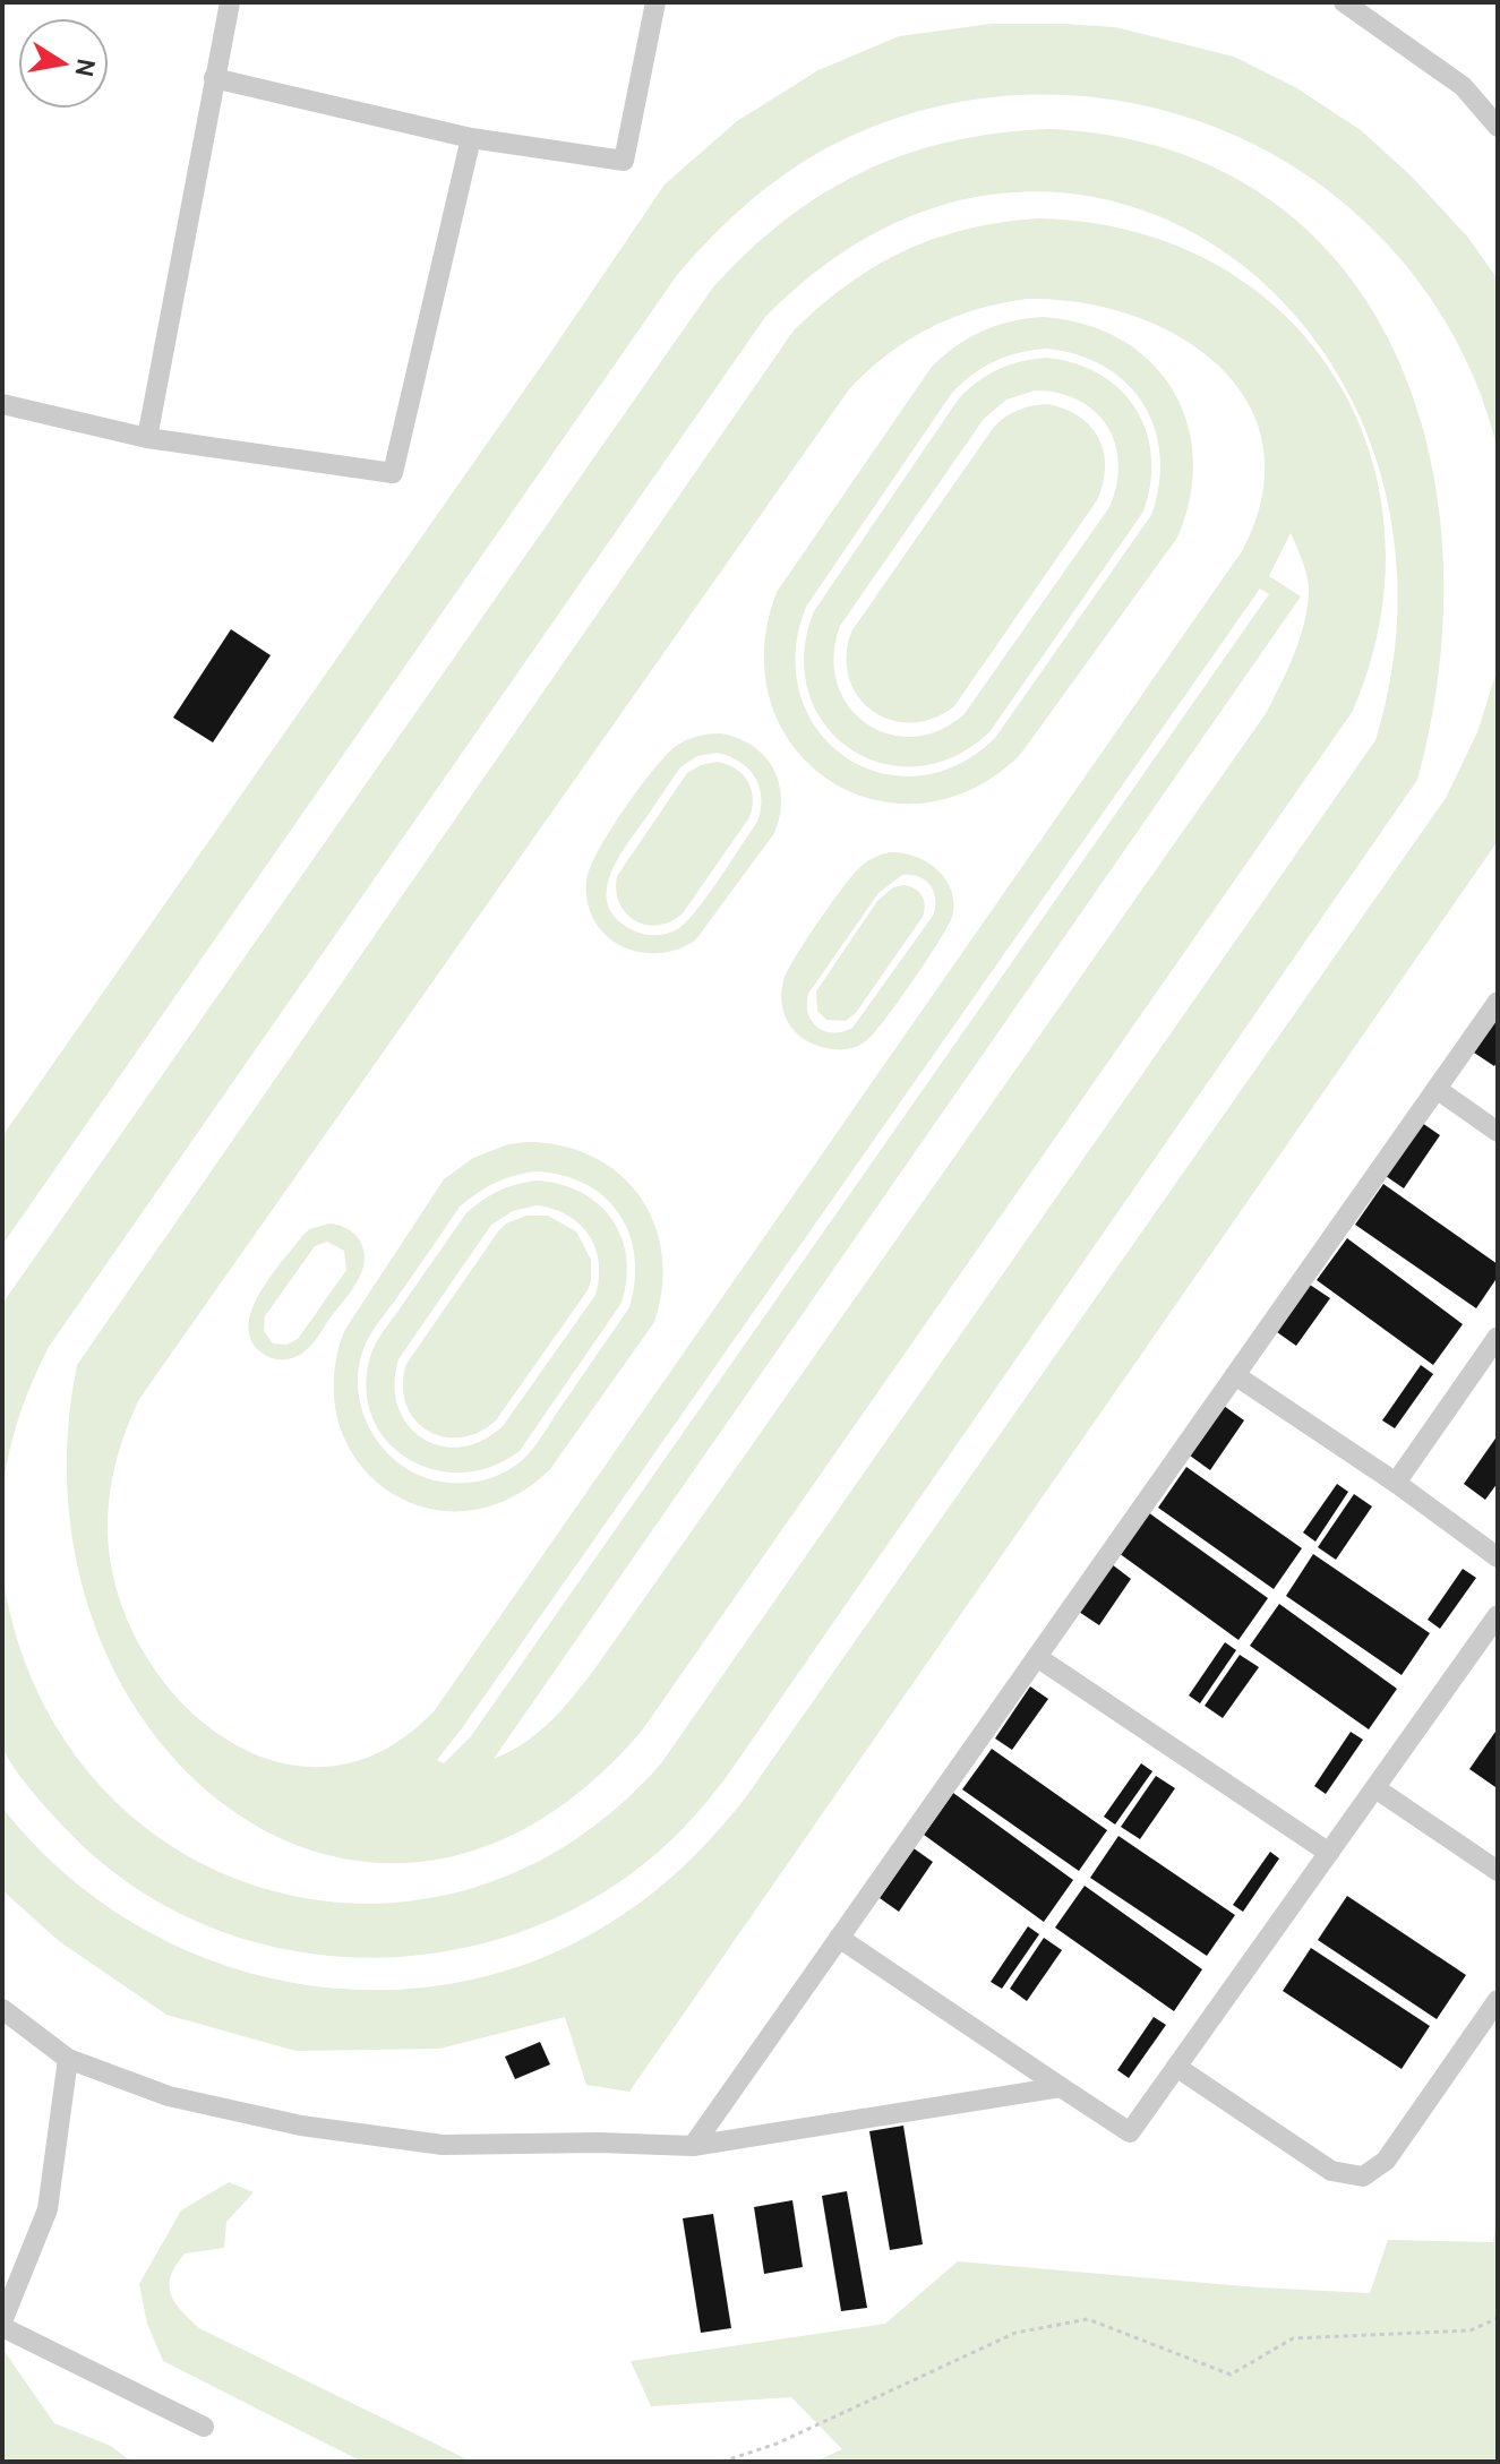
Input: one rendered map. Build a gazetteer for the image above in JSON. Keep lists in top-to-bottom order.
{
  "north": "right"
}
